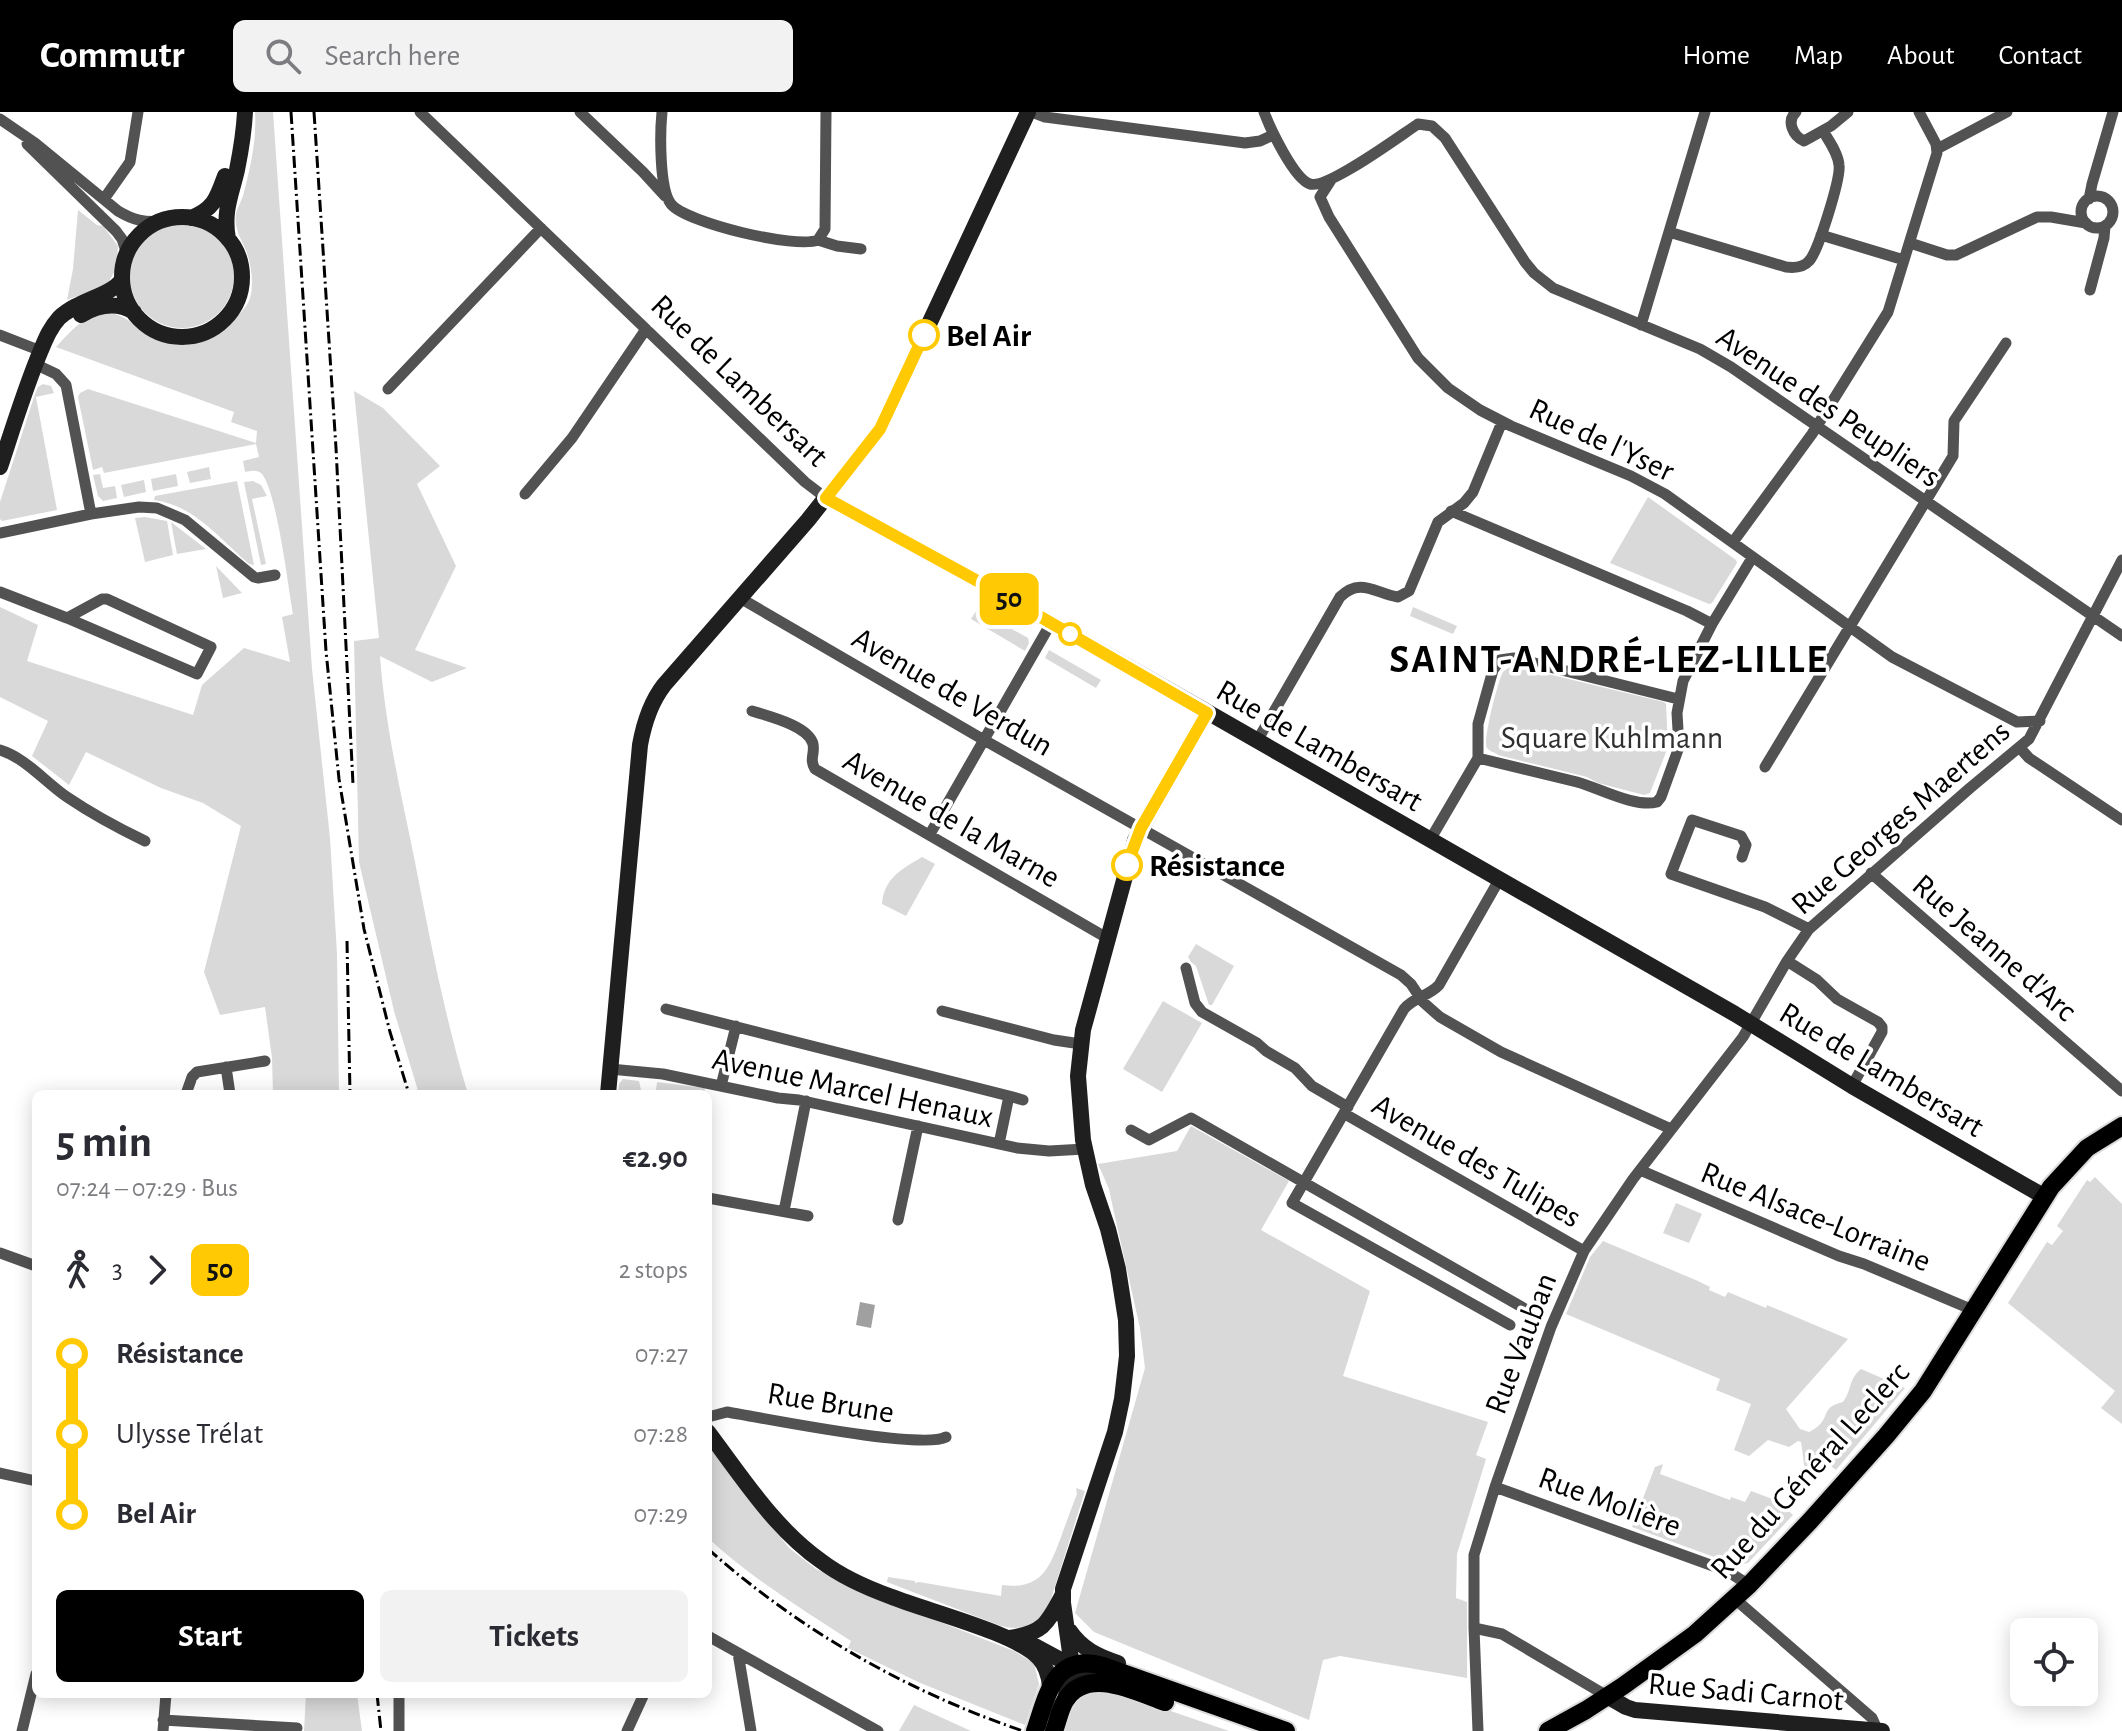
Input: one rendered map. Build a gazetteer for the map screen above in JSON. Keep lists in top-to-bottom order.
{
  "streets": {
    "main road": ["Rue de Lambersart", "Rue du Général Leclerc", "Rue Sadi Carnot"],
    "street": [
      "Avenue des Peupliers",
      "Rue de l'Yser",
      "Avenue de Verdun",
      "Rue Georges Maertens",
      "Avenue de la Marne",
      "Rue Jeanne d'Arc",
      "Avenue Marcel Henaux",
      "Avenue des Tulipes",
      "Rue Alsace-Lorraine",
      "Rue Vauban",
      "Rue Brune",
      "Rue Molière"
    ]
  },
  "crossings": [
    ["Rue de Lambersart", "Rue Georges Maertens"],
    ["Rue de Lambersart", "Rue Vauban"],
    ["Rue de Lambersart", "Rue du Général Leclerc"],
    ["Avenue des Peupliers", "Rue Georges Maertens"],
    ["Rue de l'Yser", "Rue Georges Maertens"],
    ["Avenue de Verdun", "Rue Vauban"],
    ["Rue Georges Maertens", "Rue Jeanne d'Arc"],
    ["Rue Georges Maertens", "Rue Vauban"],
    ["Avenue des Tulipes", "Rue Vauban"],
    ["Rue Alsace-Lorraine", "Rue Vauban"],
    ["Rue Alsace-Lorraine", "Rue du Général Leclerc"],
    ["Rue Vauban", "Rue Molière"],
    ["Rue du Général Leclerc", "Rue Molière"],
    ["Rue du Général Leclerc", "Rue Sadi Carnot"]
  ],
  "districts": ["SAINT-ANDRÉ-LEZ-LILLE"],
  "parks": ["Square Kuhlmann"],
  "places": ["Bel Air", "Résistance"],
  "lines": ["bus line 50"],
  "page": {
    "header": "Commutr",
    "search": "Search here",
    "nav": [
      "Home",
      "Map",
      "About",
      "Contact"
    ],
    "on_map": "50",
    "heading": ["5 min", "07:24 – 07:29 · Bus", "€2.90"],
    "legs": ["3", "50", "2 stops"],
    "list": [
      {
        "name": "Résistance",
        "value": "07:27"
      },
      {
        "name": "Ulysse Trélat",
        "value": "07:28"
      },
      {
        "name": "Bel Air",
        "value": "07:29"
      }
    ],
    "buttons": ["Start", "Tickets"]
  }
}
